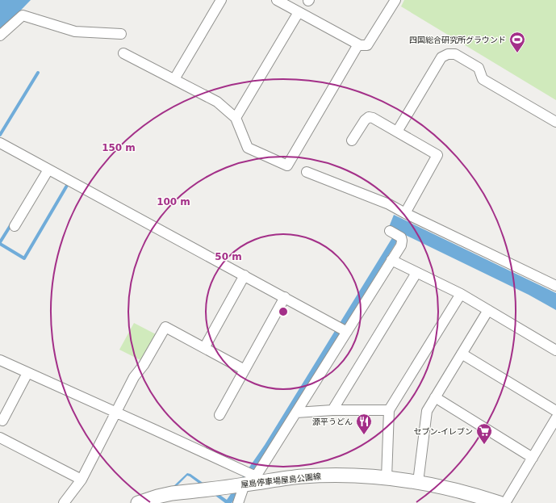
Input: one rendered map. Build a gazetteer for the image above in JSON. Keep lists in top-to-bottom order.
{
  "streets": {
    "main road": ["屋島停車場屋島公園線"]
  },
  "places": {
    "sports": ["四国総合研究所グラウンド"],
    "restaurant": ["源平うどん"],
    "supermarket": ["セブン-イレブン"]
  },
  "rings": ["150 m", "100 m", "50 m"]
}
